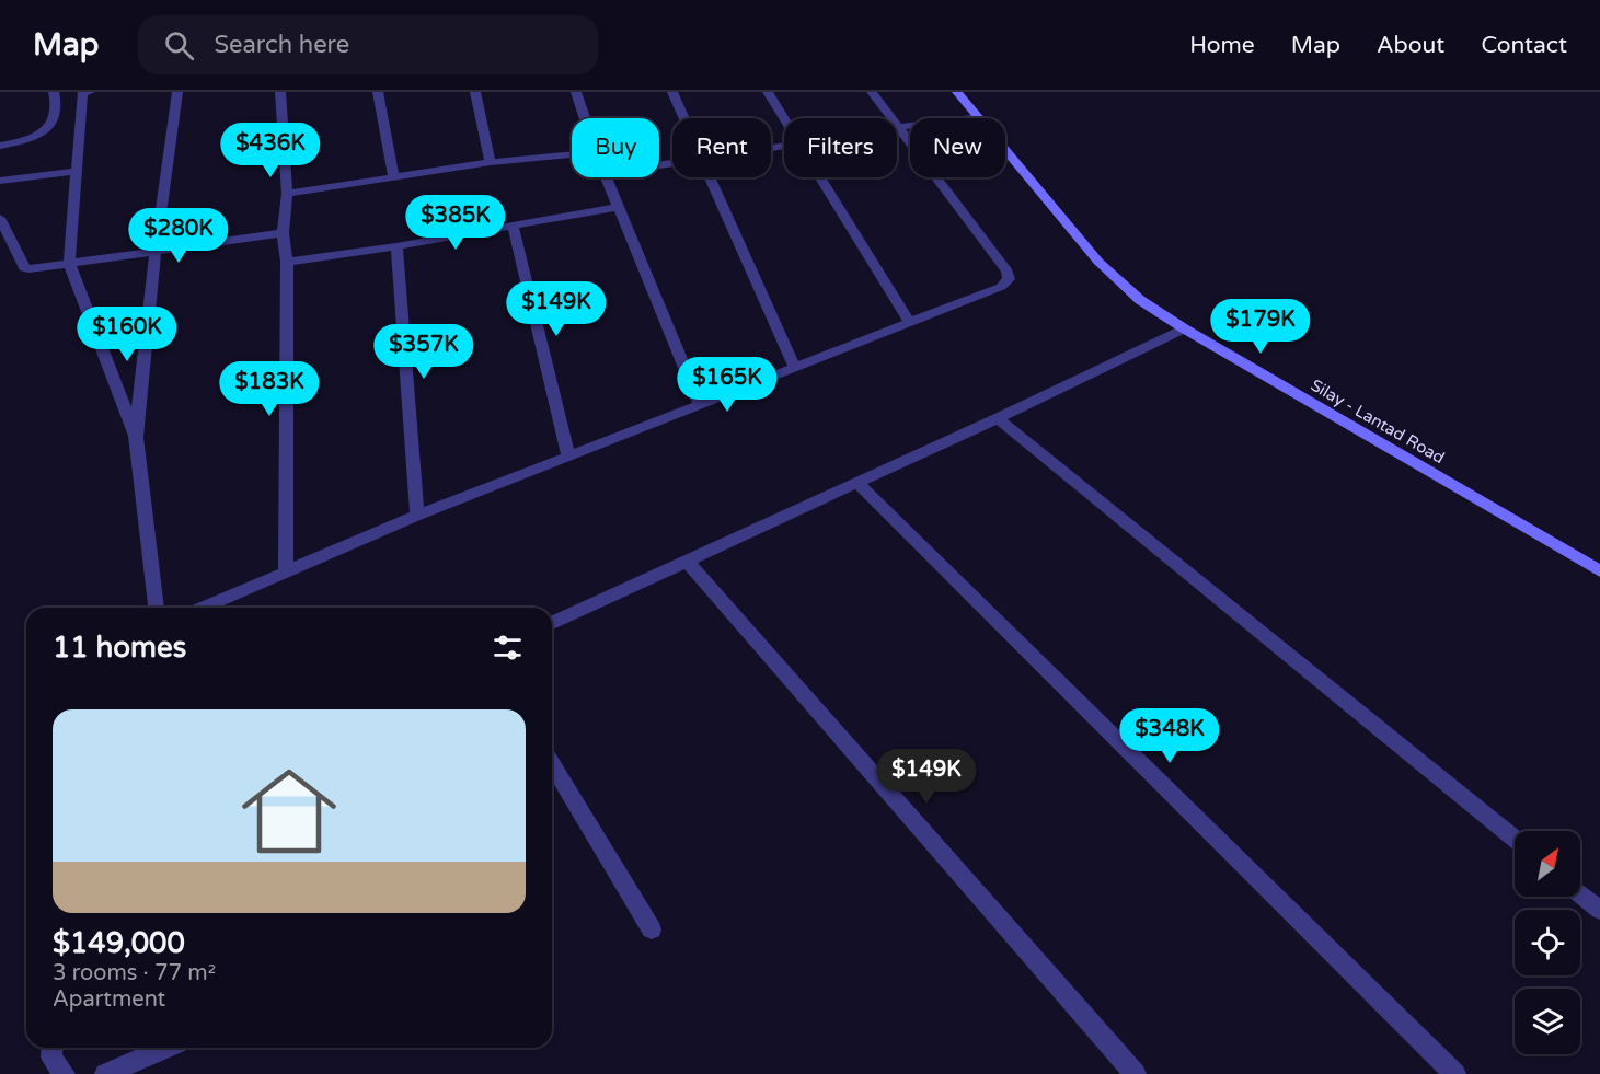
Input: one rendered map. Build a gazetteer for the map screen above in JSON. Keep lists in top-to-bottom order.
{
  "streets": {
    "street": ["Silay - Lantad Road"]
  },
  "north": "top right",
  "page": {
    "header": "Map",
    "search": "Search here",
    "nav": [
      "Home",
      "Map",
      "About",
      "Contact"
    ],
    "chip": [
      "Buy",
      "Rent",
      "Filters",
      "New"
    ],
    "price": [
      "$436K",
      "$385K",
      "$280K",
      "$149K",
      "$179K",
      "$160K",
      "$357K",
      "$165K",
      "$183K",
      "$348K",
      "$149K"
    ],
    "heading": "11 homes",
    "list": [
      {
        "name": "$149,000",
        "note": "3 rooms · 77 m² · Apartment"
      }
    ]
  }
}
